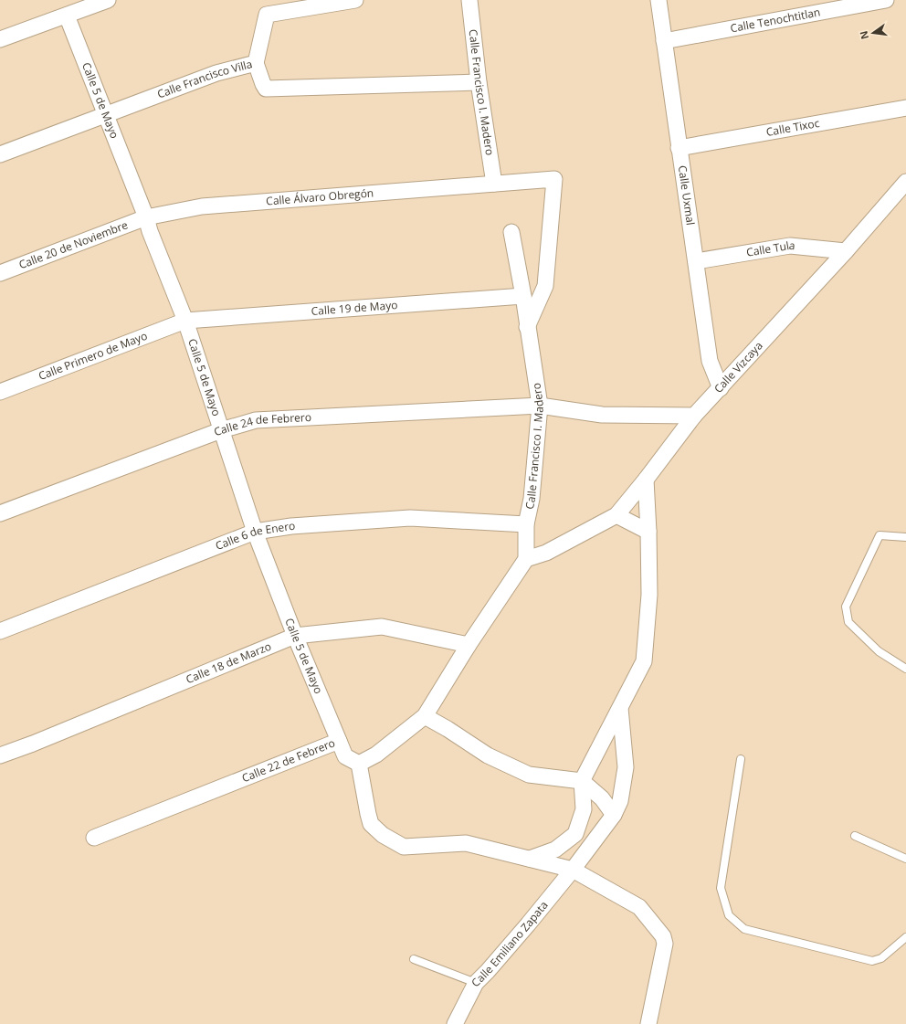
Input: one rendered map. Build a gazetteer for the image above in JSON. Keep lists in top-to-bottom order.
{
  "streets": {
    "street": [
      "Calle Tenochtitlan",
      "Calle Francisco Villa",
      "Calle Francisco I. Madero",
      "Calle 5 de Mayo",
      "Calle Tixoc",
      "Calle Uxmal",
      "Calle Álvaro Obregón",
      "Calle 20 de Noviembre",
      "Calle Tula",
      "Calle 19 de Mayo",
      "Calle Primero de Mayo",
      "Calle Vizcaya",
      "Calle 24 de Febrero",
      "Calle 6 de Enero",
      "Calle 18 de Marzo",
      "Calle 22 de Febrero",
      "Calle Emiliano Zapata"
    ]
  },
  "crossings": [
    ["Calle Tenochtitlan", "Calle Uxmal"],
    ["Calle Francisco Villa", "Calle 5 de Mayo"],
    ["Calle Francisco I. Madero", "Calle Álvaro Obregón"],
    ["Calle Francisco I. Madero", "Calle 19 de Mayo"],
    ["Calle Francisco I. Madero", "Calle 24 de Febrero"],
    ["Calle Francisco I. Madero", "Calle 6 de Enero"],
    ["Calle 5 de Mayo", "Calle Álvaro Obregón"],
    ["Calle 5 de Mayo", "Calle 20 de Noviembre"],
    ["Calle 5 de Mayo", "Calle 19 de Mayo"],
    ["Calle 5 de Mayo", "Calle Primero de Mayo"],
    ["Calle 5 de Mayo", "Calle 24 de Febrero"],
    ["Calle 5 de Mayo", "Calle 6 de Enero"],
    ["Calle 5 de Mayo", "Calle 18 de Marzo"],
    ["Calle 5 de Mayo", "Calle 22 de Febrero"],
    ["Calle Tixoc", "Calle Uxmal"],
    ["Calle Uxmal", "Calle Tula"],
    ["Calle Uxmal", "Calle Vizcaya"],
    ["Calle Álvaro Obregón", "Calle 20 de Noviembre"],
    ["Calle Tula", "Calle Vizcaya"],
    ["Calle 19 de Mayo", "Calle Primero de Mayo"],
    ["Calle Vizcaya", "Calle 24 de Febrero"]
  ],
  "north": "left"
}
